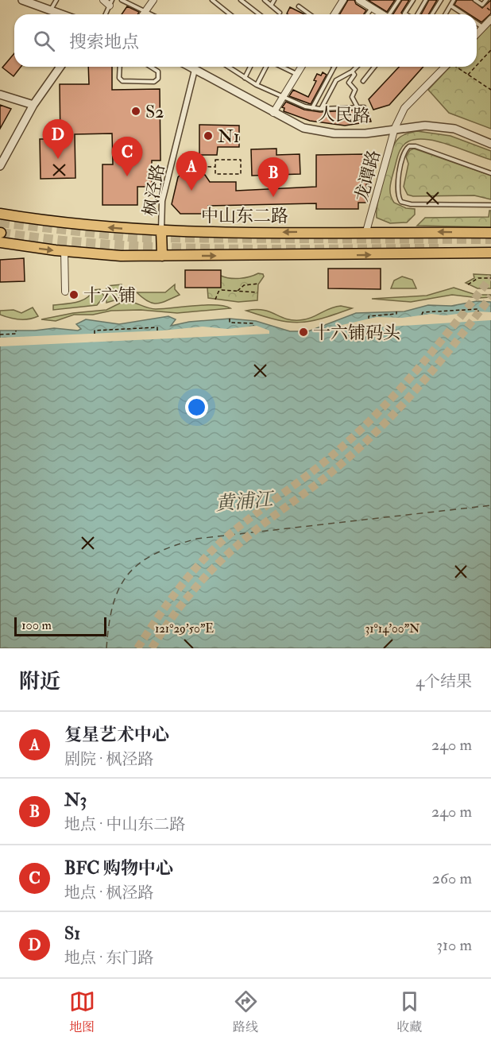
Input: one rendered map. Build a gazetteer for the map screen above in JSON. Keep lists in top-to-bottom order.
{
  "streets": {
    "main road": ["中山东二路"],
    "street": ["人民路", "龙谭路", "枫泾路"]
  },
  "crossings": [
    ["人民路", "龙谭路"],
    ["人民路", "枫泾路"],
    ["龙谭路", "中山东二路"],
    ["枫泾路", "中山东二路"]
  ],
  "water": ["黄浦江"],
  "places": [
    "S2",
    "N1",
    "十六铺",
    "十六铺码头"
  ],
  "scale_bar": "100 m",
  "page": {
    "search": "搜索地点",
    "pins": [
      "D",
      "C",
      "A",
      "B"
    ],
    "scale": "100 m",
    "heading": ["附近", "4个结果"],
    "list": [
      {
        "mark": "A",
        "name": "复星艺术中心",
        "note": "剧院 · 枫泾路",
        "value": "240 m"
      },
      {
        "mark": "B",
        "name": "N3",
        "note": "地点 · 中山东二路",
        "value": "240 m"
      },
      {
        "mark": "C",
        "name": "BFC 购物中心",
        "note": "地点 · 枫泾路",
        "value": "260 m"
      },
      {
        "mark": "D",
        "name": "S1",
        "note": "地点 · 东门路",
        "value": "310 m"
      }
    ],
    "nav": ["地图", "路线", "收藏"]
  },
  "coordinates": ["31°14'00\"N", "121°29'50\"E"]
}
